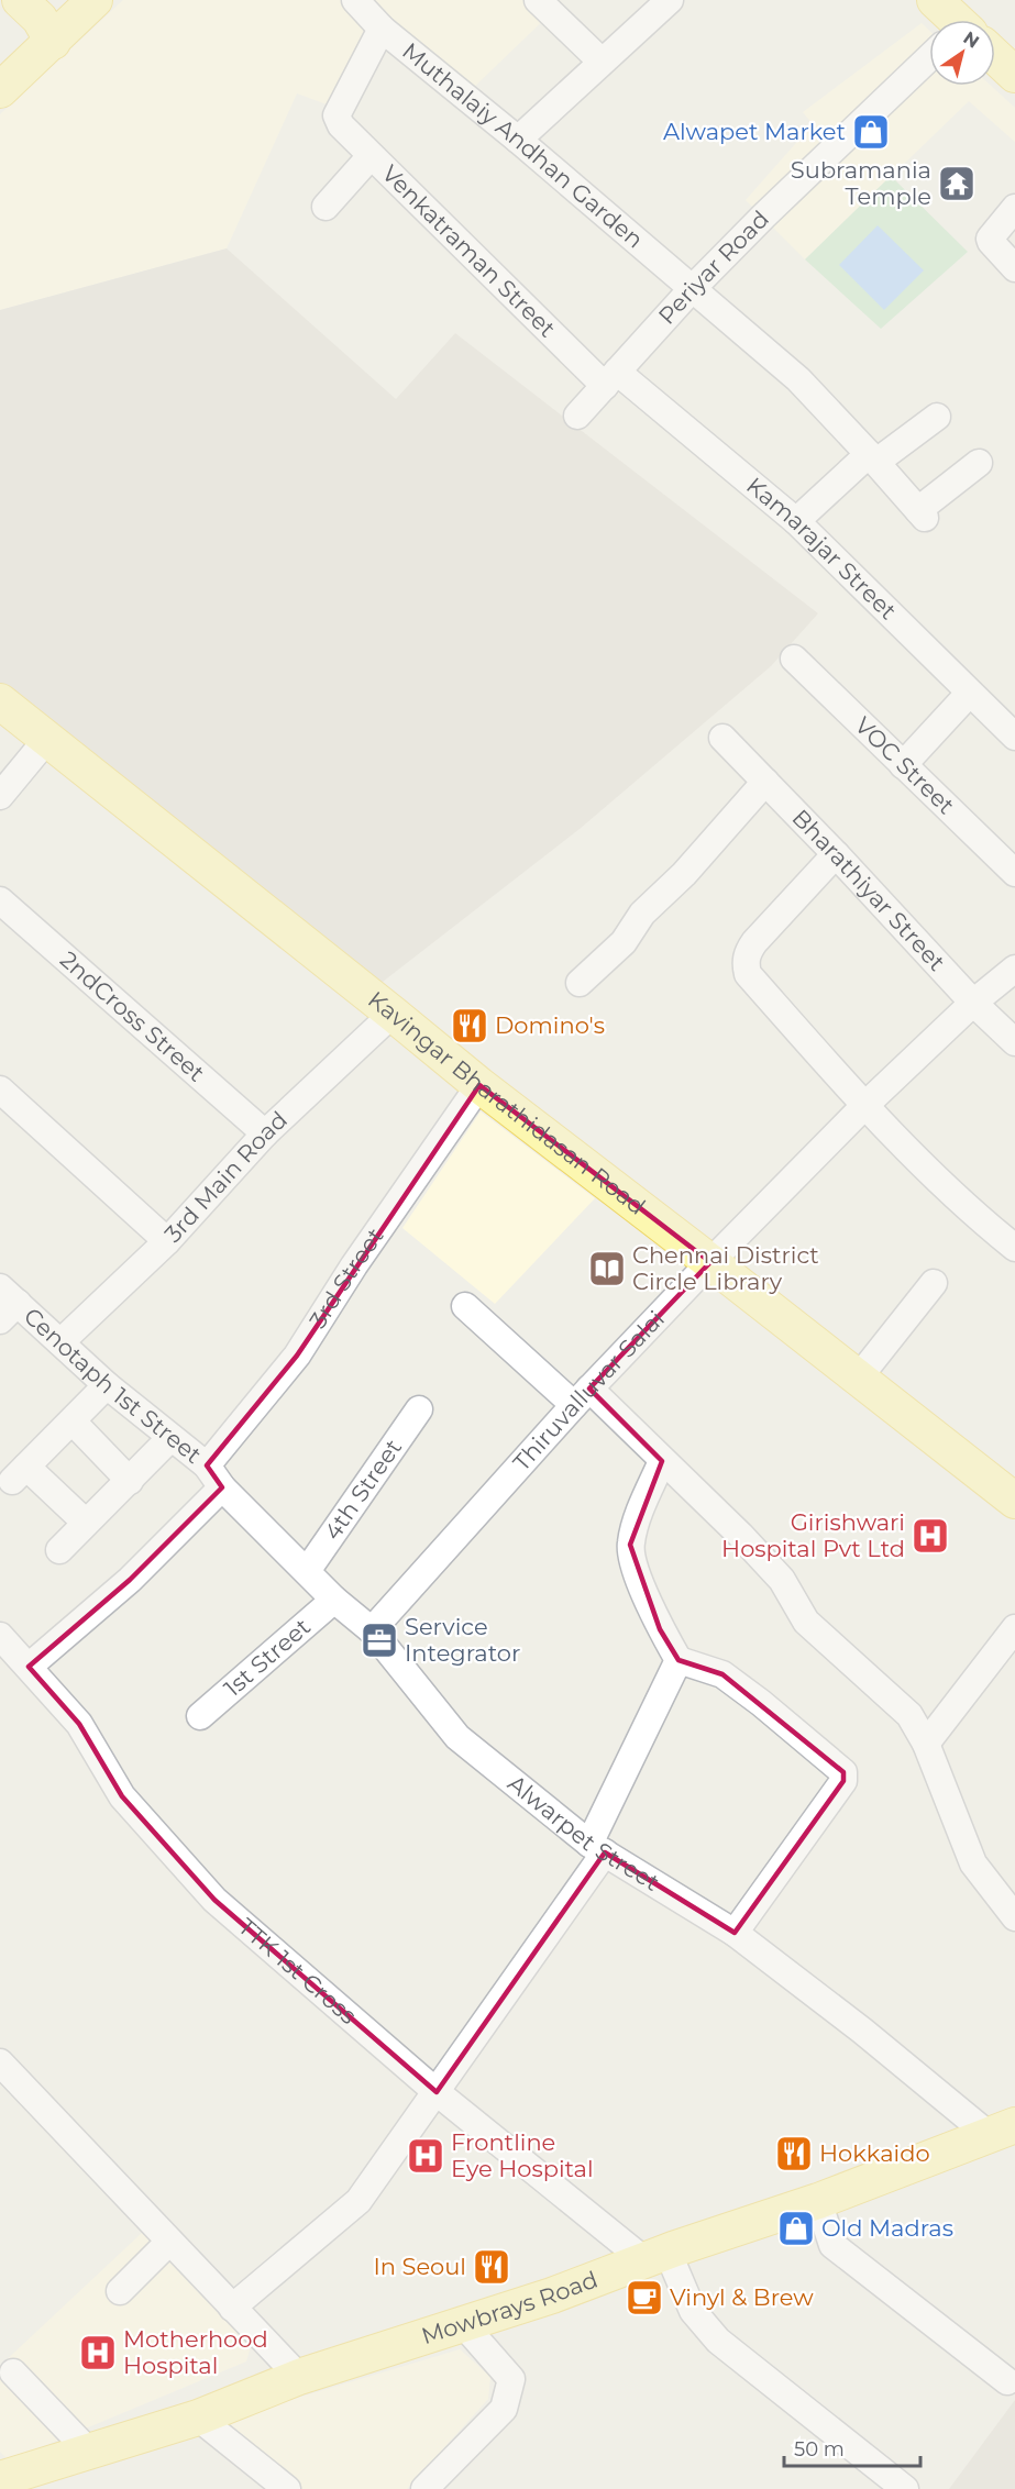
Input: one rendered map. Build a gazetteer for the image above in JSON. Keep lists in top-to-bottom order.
{
  "streets": {
    "main road": ["Kavingar Bharathidasan Road", "Mowbrays Road"],
    "street": [
      "Muthalaiy Andhan Garden",
      "Venkatraman Street",
      "Periyar Road",
      "Kamarajar Street",
      "VOC Street",
      "Bharathiyar Street",
      "2ndCross Street",
      "3rd Main Road",
      "3rd Street",
      "Cenotaph 1st Street",
      "Thiruvalluvar Salai",
      "4th Street",
      "1st Street",
      "Alwarpet Street",
      "TTK 1st Cross"
    ]
  },
  "crossings": [
    ["Muthalaiy Andhan Garden", "Venkatraman Street"],
    ["Muthalaiy Andhan Garden", "Periyar Road"],
    ["Venkatraman Street", "Periyar Road"],
    ["Venkatraman Street", "Kamarajar Street"],
    ["Periyar Road", "Kamarajar Street"],
    ["Bharathiyar Street", "Thiruvalluvar Salai"],
    ["2ndCross Street", "3rd Main Road"],
    ["Kavingar Bharathidasan Road", "3rd Main Road"],
    ["Kavingar Bharathidasan Road", "3rd Street"],
    ["Kavingar Bharathidasan Road", "Thiruvalluvar Salai"],
    ["3rd Main Road", "Cenotaph 1st Street"],
    ["3rd Street", "Cenotaph 1st Street"],
    ["Cenotaph 1st Street", "Alwarpet Street"],
    ["Thiruvalluvar Salai", "Alwarpet Street"],
    ["4th Street", "Alwarpet Street"],
    ["1st Street", "Alwarpet Street"],
    ["Alwarpet Street", "Mowbrays Road"],
    ["TTK 1st Cross", "Mowbrays Road"]
  ],
  "places": {
    "shop": ["Alwapet Market", "Old Madras"],
    "temple": ["Subramania Temple"],
    "restaurant": ["Domino's", "Hokkaido", "In Seoul"],
    "library": ["Chennai District Circle Library"],
    "hospital": ["Girishwari Hospital Pvt Ltd", "Frontline Eye Hospital", "Motherhood Hospital"],
    "office": ["Service Integrator"],
    "cafe": ["Vinyl & Brew"]
  },
  "scale_bar": "50 m",
  "north": "top right"
}
